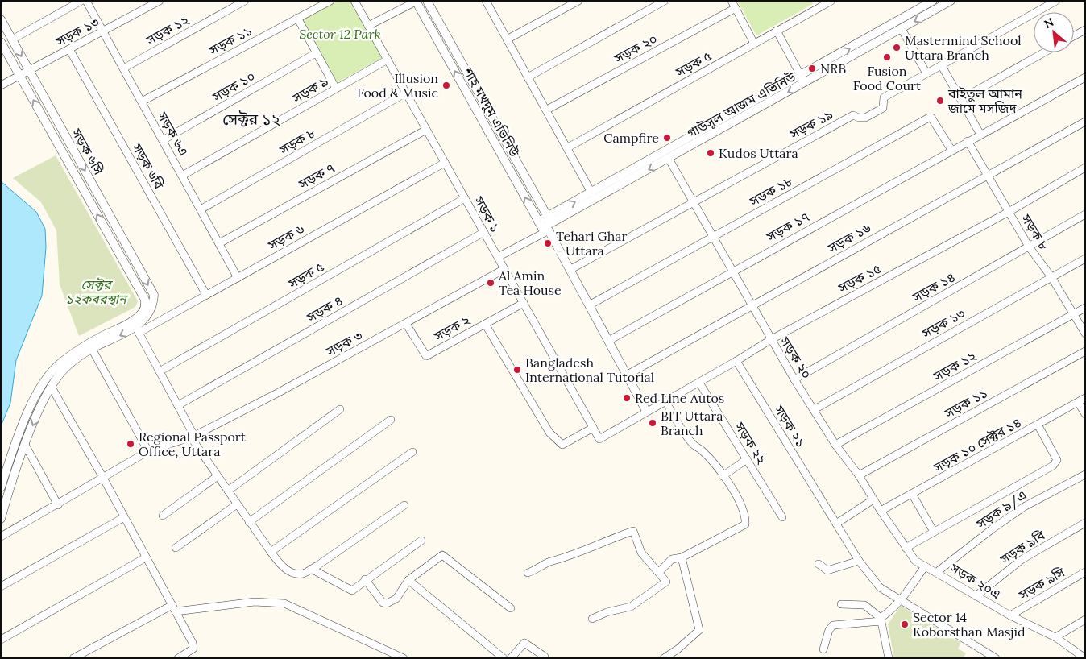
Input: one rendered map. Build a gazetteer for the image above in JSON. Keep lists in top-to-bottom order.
{
  "streets": {
    "street": [
      "সড়ক ১২",
      "সড়ক ১৩",
      "সড়ক ১১",
      "সড়ক ২০",
      "সড়ক ৫",
      "সড়ক ১০",
      "সড়ক ৯",
      "গাউসুল আজম এভিনিউ",
      "শাহ মখদুম এভিনিউ",
      "সড়ক ১৯",
      "সড়ক ৬এ",
      "সড়ক ৮",
      "সড়ক ৬সি",
      "সড়ক ৬বি",
      "সড়ক ৭",
      "সড়ক ১৮",
      "সড়ক ১",
      "সড়ক ১৭",
      "সড়ক ৬",
      "সড়ক ১৬",
      "সড়ক ১৫",
      "সড়ক ১৪",
      "সড়ক ৪",
      "সড়ক ২",
      "সড়ক ৩",
      "সড়ক ২১",
      "সড়ক ২২",
      "সড়ক ১০ সেক্টর ১৪",
      "সড়ক ৯/এ",
      "সড়ক ৯বি",
      "সড়ক ২০এ",
      "সড়ক ৯সি"
    ]
  },
  "crossings": [
    ["সড়ক ১২", "সড়ক ২০"],
    ["সড়ক ১২", "সড়ক ৬এ"],
    ["সড়ক ১২", "সড়ক ৮"],
    ["সড়ক ১৩", "সড়ক ২০"],
    ["সড়ক ১৩", "সড়ক ৬এ"],
    ["সড়ক ১৩", "সড়ক ৮"],
    ["সড়ক ১৩", "সড়ক ৬সি"],
    ["সড়ক ১৩", "সড়ক ৬বি"],
    ["সড়ক ১১", "সড়ক ২০"],
    ["সড়ক ১১", "সড়ক ৬এ"],
    ["সড়ক ২০", "গাউসুল আজম এভিনিউ"],
    ["সড়ক ২০", "সড়ক ১৯"],
    ["সড়ক ২০", "সড়ক ১৮"],
    ["সড়ক ২০", "সড়ক ১৭"],
    ["সড়ক ২০", "সড়ক ১৬"],
    ["সড়ক ২০", "সড়ক ১৫"],
    ["সড়ক ২০", "সড়ক ১৪"],
    ["সড়ক ২০", "সড়ক ১০ সেক্টর ১৪"],
    ["সড়ক ২০", "সড়ক ২০এ"],
    ["সড়ক ৫", "সড়ক ১"],
    ["সড়ক ১০", "সড়ক ৬এ"],
    ["সড়ক ৯", "সড়ক ৬এ"],
    ["সড়ক ৯", "সড়ক ১"],
    ["গাউসুল আজম এভিনিউ", "শাহ মখদুম এভিনিউ"],
    ["শাহ মখদুম এভিনিউ", "সড়ক ১৯"],
    ["শাহ মখদুম এভিনিউ", "সড়ক ১৮"],
    ["শাহ মখদুম এভিনিউ", "সড়ক ১৭"],
    ["শাহ মখদুম এভিনিউ", "সড়ক ১৬"],
    ["শাহ মখদুম এভিনিউ", "সড়ক ১৫"],
    ["সড়ক ৬এ", "সড়ক ৮"],
    ["সড়ক ৬এ", "সড়ক ৭"],
    ["সড়ক ৬এ", "সড়ক ৬"],
    ["সড়ক ৮", "সড়ক ১"],
    ["সড়ক ৮", "সড়ক ১৭"],
    ["সড়ক ৮", "সড়ক ১৬"],
    ["সড়ক ৮", "সড়ক ১৫"],
    ["সড়ক ৮", "সড়ক ১৪"],
    ["সড়ক ৬বি", "সড়ক ৬"],
    ["সড়ক ৭", "সড়ক ১"],
    ["সড়ক ১৮", "সড়ক ১৭"],
    ["সড়ক ১", "সড়ক ৬"],
    ["সড়ক ১", "সড়ক ১৫"],
    ["সড়ক ১", "সড়ক ৪"],
    ["সড়ক ১", "সড়ক ২"],
    ["সড়ক ১", "সড়ক ৩"],
    ["সড়ক ১৫", "সড়ক ২১"],
    ["সড়ক ১৫", "সড়ক ২২"],
    ["সড়ক ২", "সড়ক ৩"],
    ["সড়ক ৯/এ", "সড়ক ২০এ"],
    ["সড়ক ৯বি", "সড়ক ২০এ"],
    ["সড়ক ২০এ", "সড়ক ৯সি"]
  ],
  "districts": ["সেক্টর ১২"],
  "parks": ["Sector 12 Park", "সেক্টর ১২কবরস্থান"],
  "places": [
    "Mastermind School Uttara Branch",
    "Fusion Food Court",
    "NRB",
    "Illusion Food & Music",
    "বাইতুল আমান জামে মসজিদ",
    "Campfire",
    "Kudos Uttara",
    "Tehari Ghar - Uttara",
    "Al Amin Tea House",
    "Bangladesh International Tutorial",
    "Red Line Autos",
    "BIT Uttara Branch",
    "Regional Passport Office, Uttara",
    "Sector 14 Koborsthan Masjid"
  ],
  "north": "top left"
}
